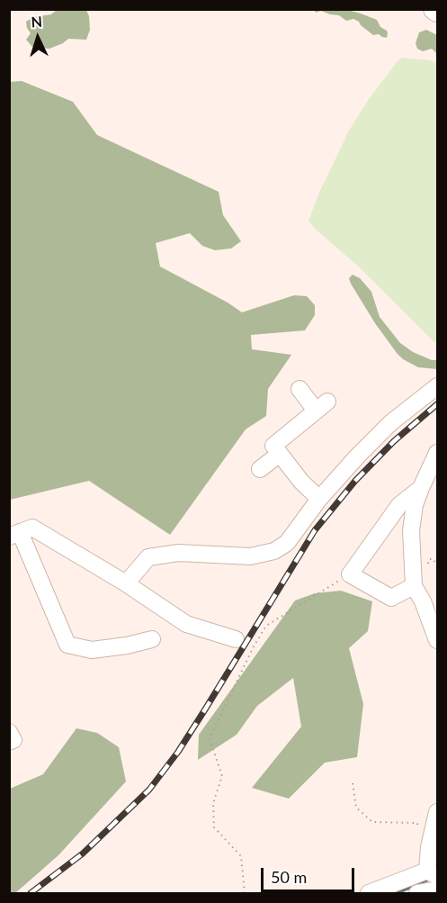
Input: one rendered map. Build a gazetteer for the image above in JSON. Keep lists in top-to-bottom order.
{
  "scale_bar": "50 m",
  "north": "top"
}
